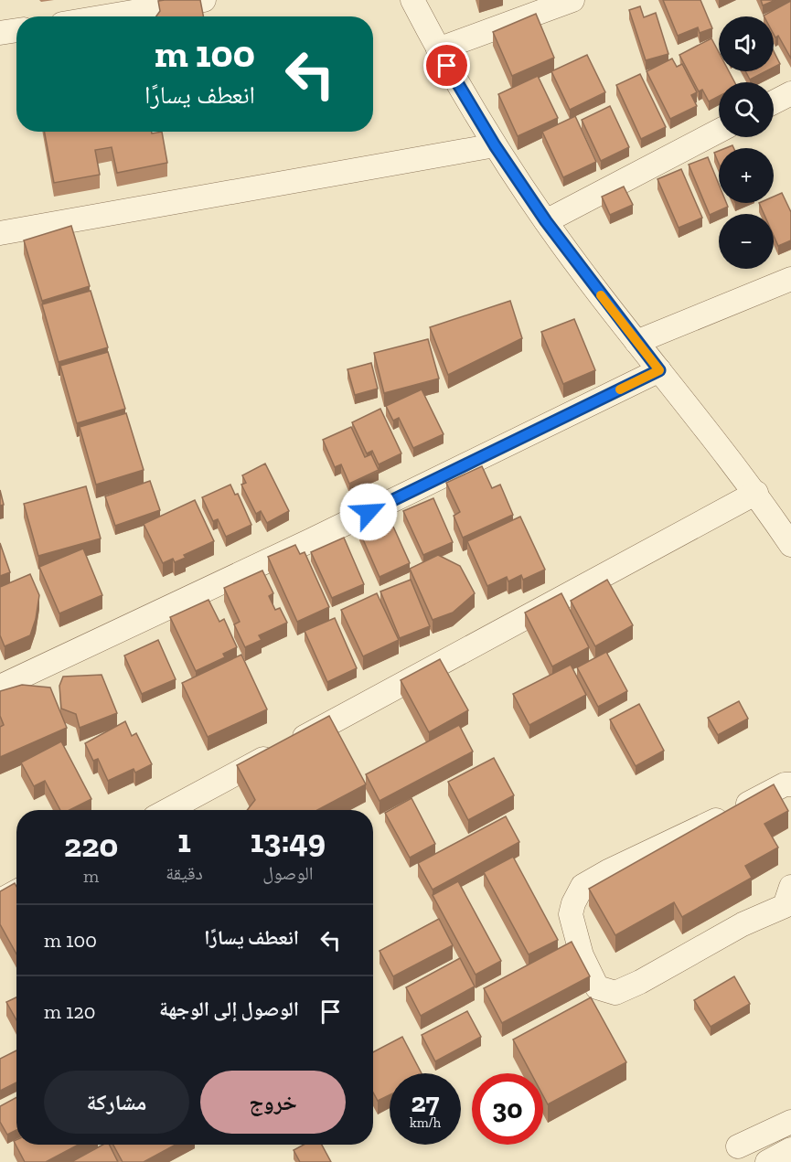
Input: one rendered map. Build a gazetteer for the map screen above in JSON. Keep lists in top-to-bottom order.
{
  "page": {
    "map_buttons": ["+", "−"],
    "turn": ["100 m", "انعطف يسارًا"],
    "eta": [
      "13:49",
      "الوصول",
      "1",
      "دقيقة",
      "220",
      "m"
    ],
    "list": [
      {
        "name": "انعطف يسارًا",
        "value": "100 m"
      },
      {
        "name": "الوصول إلى الوجهة",
        "value": "120 m"
      }
    ],
    "buttons": ["خروج", "مشاركة"],
    "speed": "27 km/h",
    "limit": "30"
  }
}
